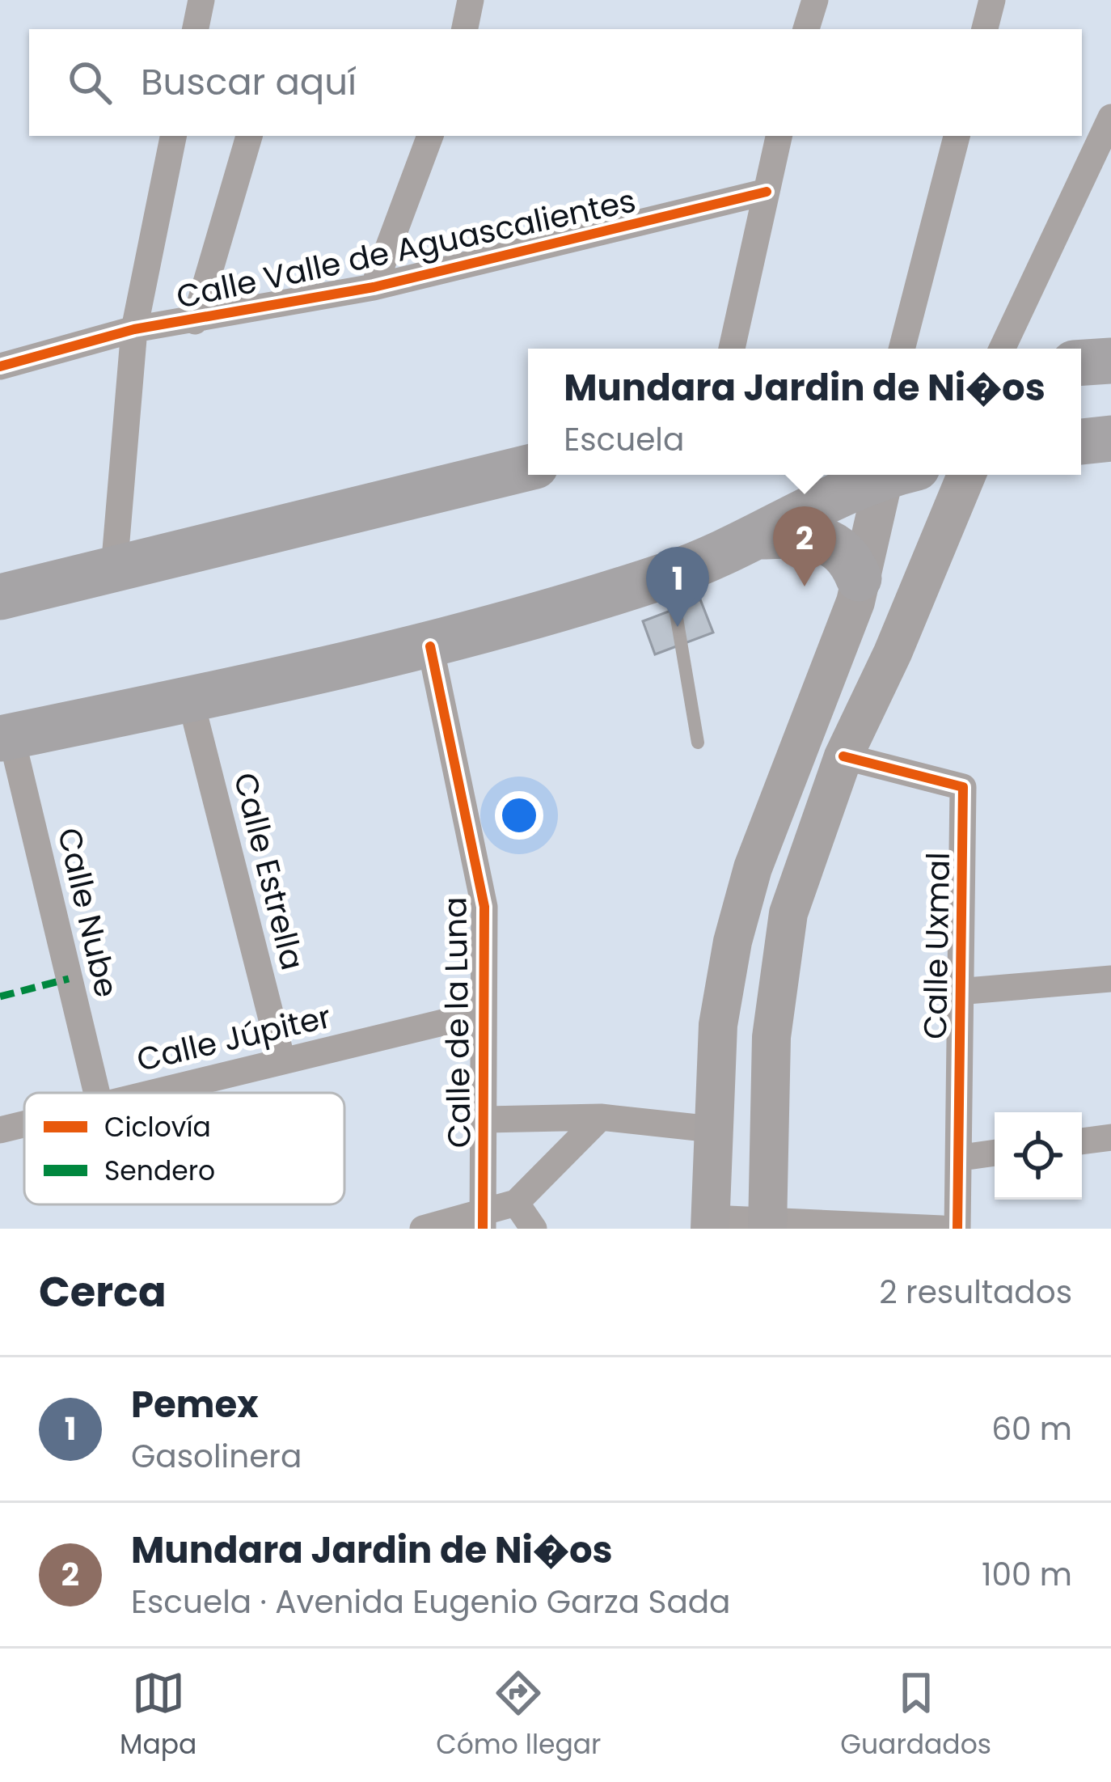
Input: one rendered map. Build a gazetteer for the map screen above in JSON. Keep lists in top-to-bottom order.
{
  "streets": {
    "street": [
      "Calle Valle de Aguascalientes",
      "Calle Estrella",
      "Calle Nube",
      "Calle Uxmal",
      "Calle de la Luna",
      "Calle Júpiter"
    ]
  },
  "crossings": [
    ["Calle Estrella", "Calle Júpiter"],
    ["Calle de la Luna", "Calle Júpiter"]
  ],
  "legend": ["Ciclovía", "Sendero"],
  "page": {
    "search": "Buscar aquí",
    "popup": ["Mundara Jardin de Ni�os", "Escuela"],
    "pins": ["2", "1"],
    "heading": ["Cerca", "2 resultados"],
    "list": [
      {
        "mark": "1",
        "name": "Pemex",
        "note": "Gasolinera",
        "value": "60 m"
      },
      {
        "mark": "2",
        "name": "Mundara Jardin de Ni�os",
        "note": "Escuela · Avenida Eugenio Garza Sada",
        "value": "100 m"
      }
    ],
    "nav": ["Mapa", "Cómo llegar", "Guardados"]
  }
}
